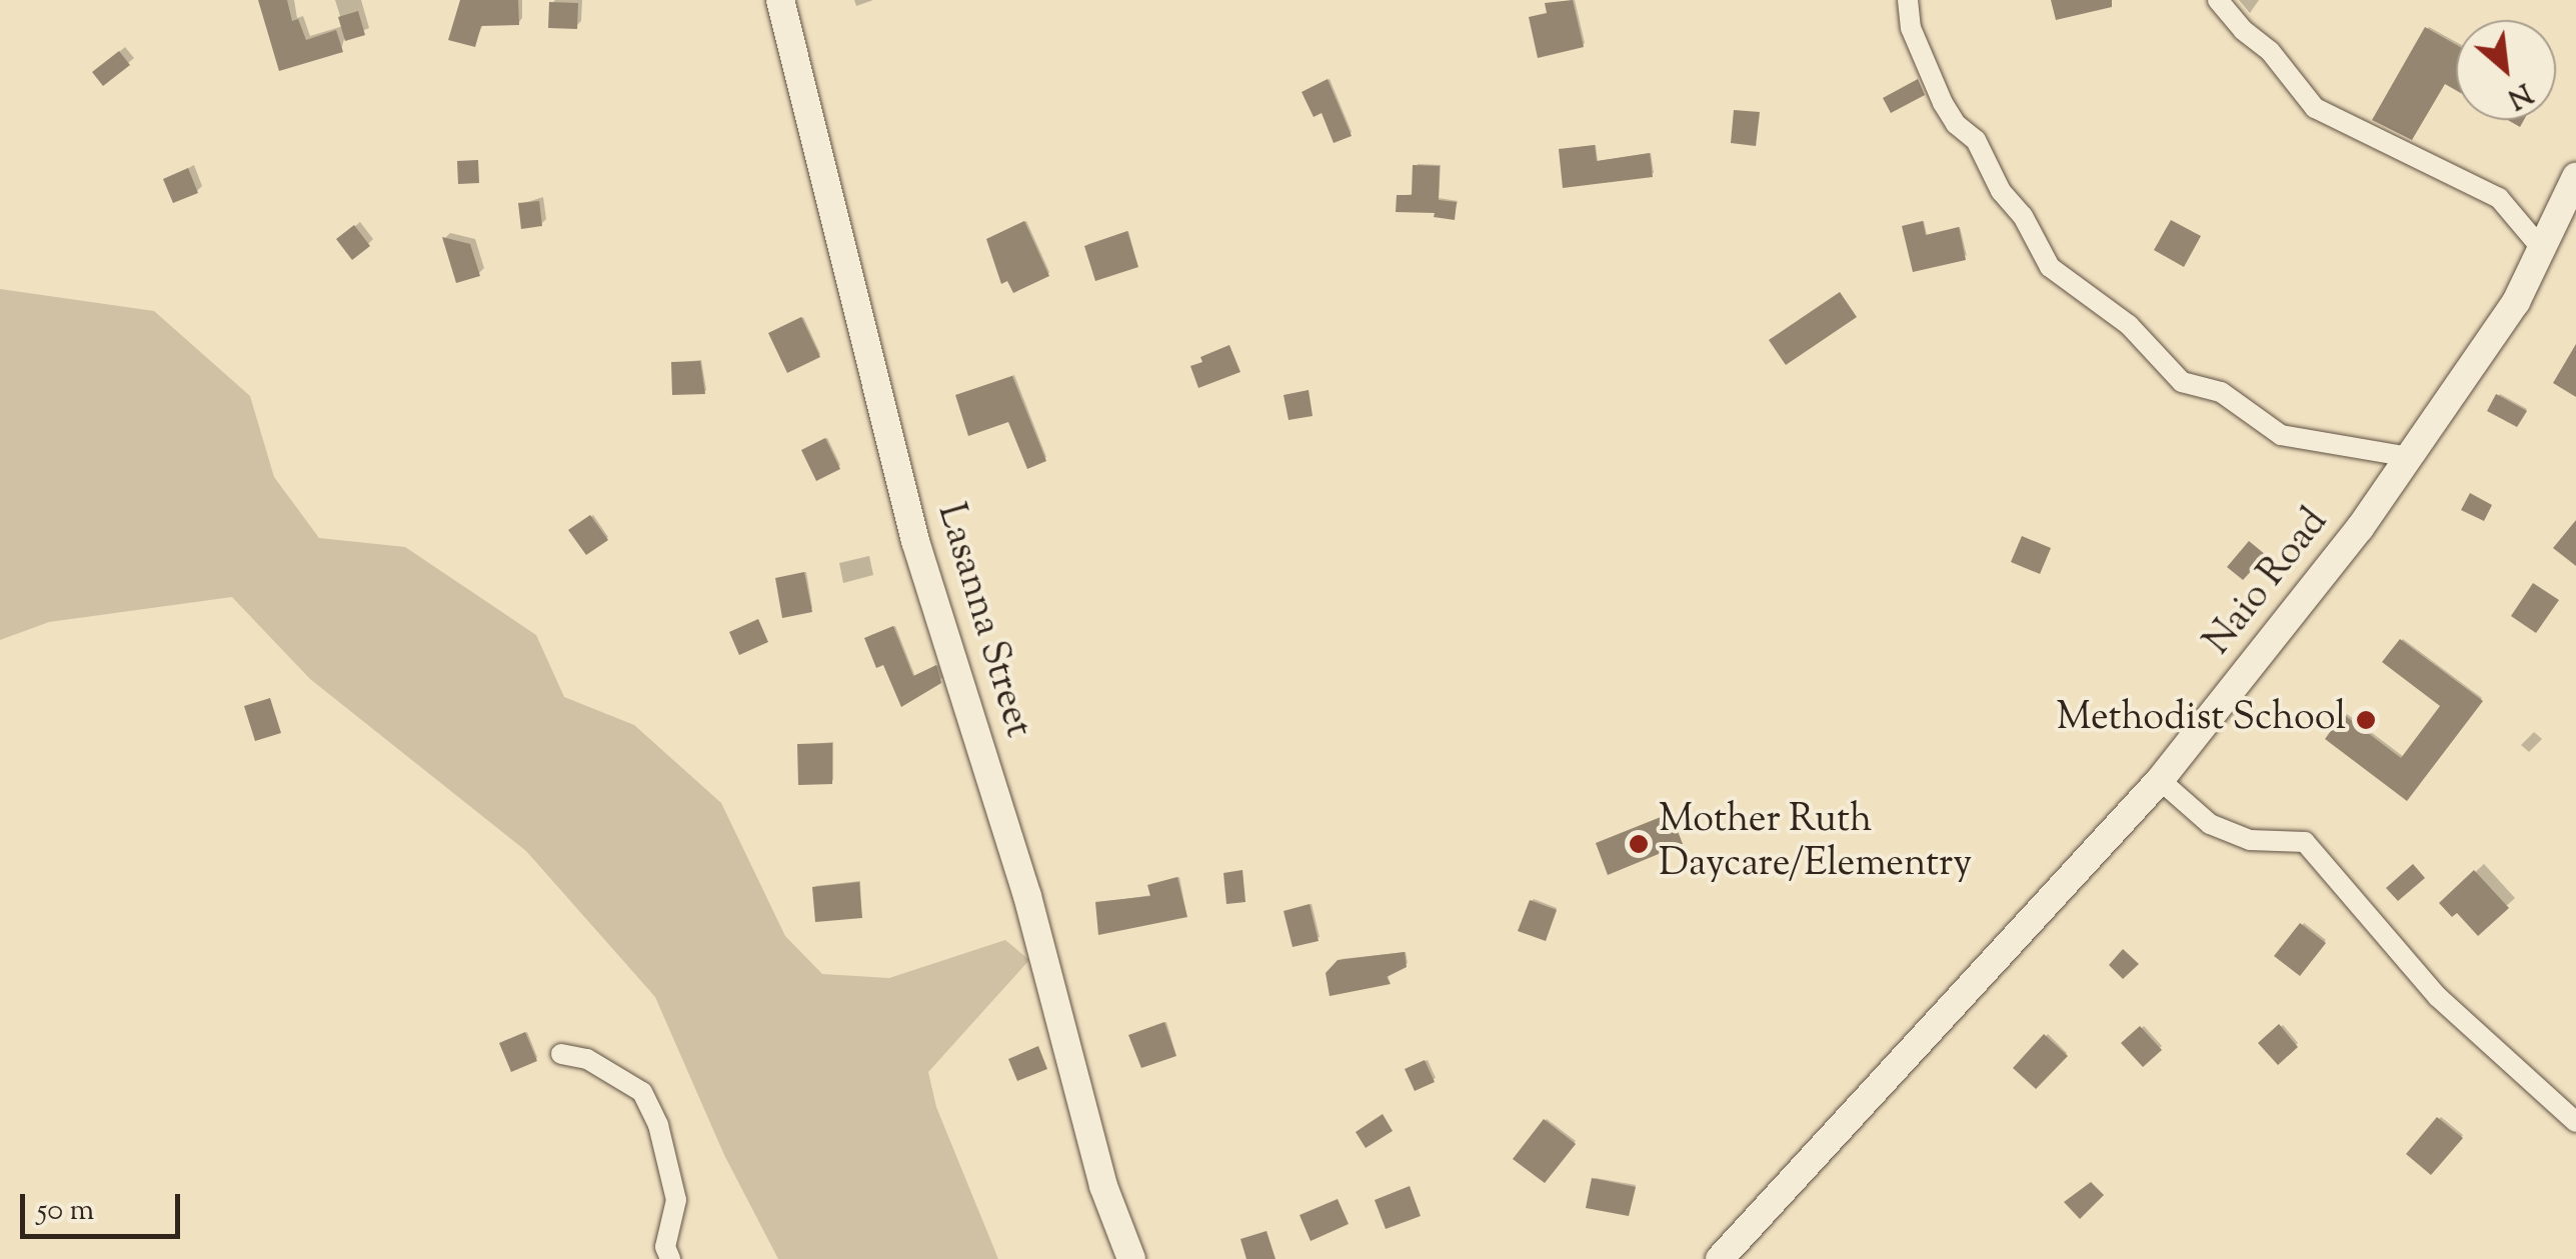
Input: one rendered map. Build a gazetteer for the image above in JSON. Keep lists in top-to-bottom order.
{
  "streets": {
    "street": ["Naio Road", "Lasanna Street"]
  },
  "places": ["Methodist School", "Mother Ruth Daycare/Elementry"],
  "scale_bar": "50 m",
  "north": "bottom right"
}
